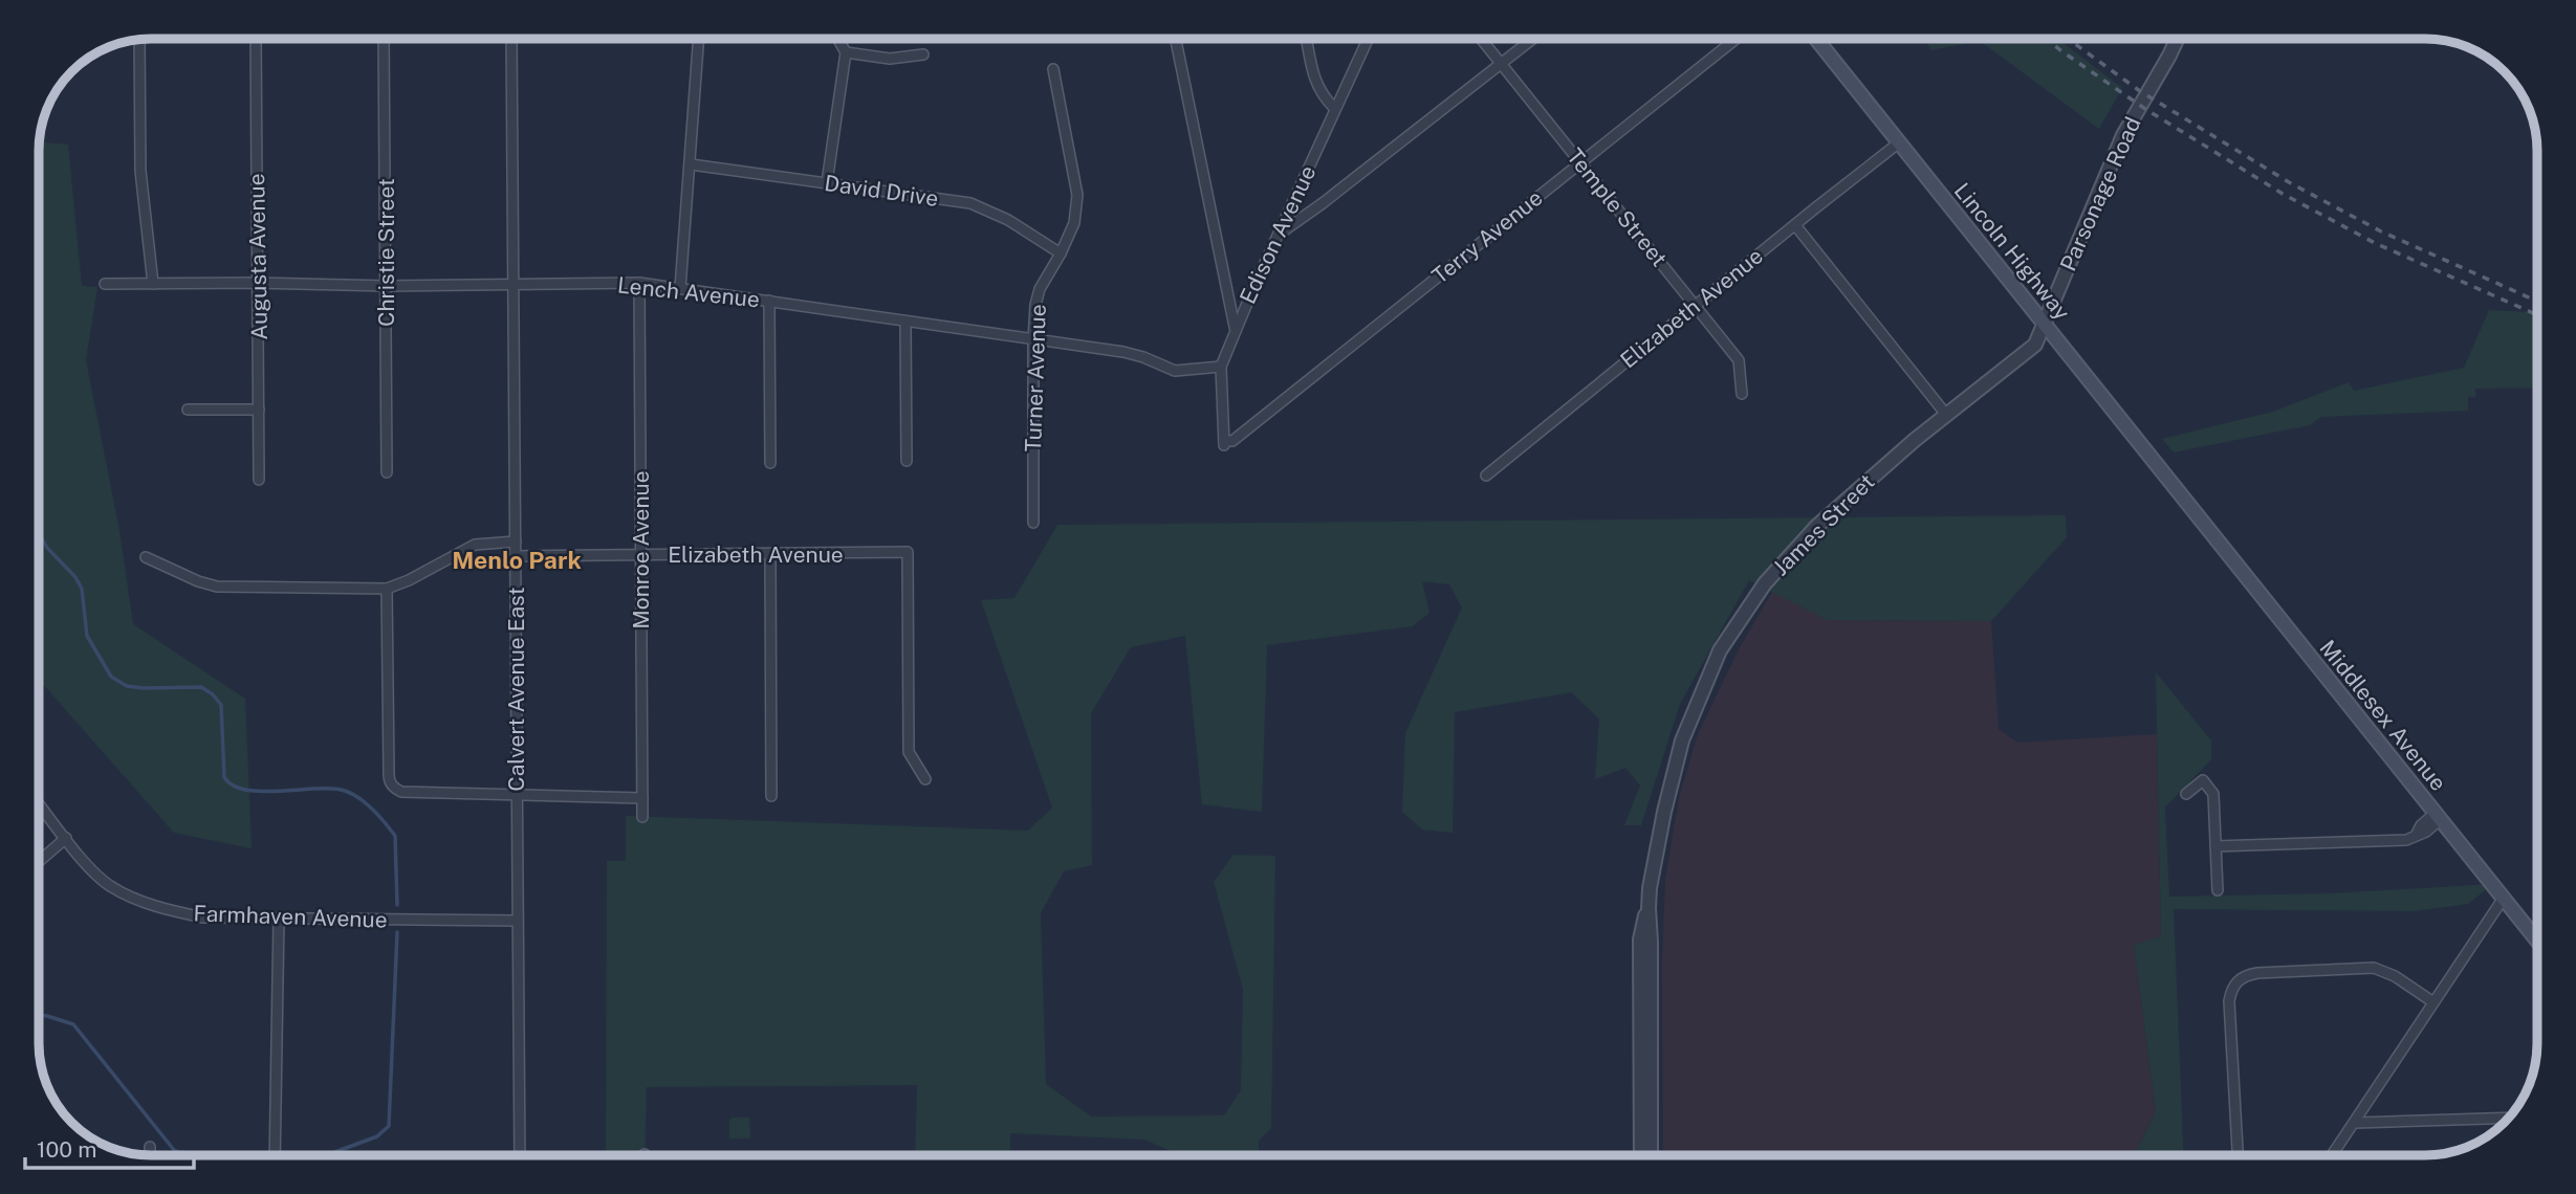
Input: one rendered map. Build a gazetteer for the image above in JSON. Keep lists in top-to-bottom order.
{
  "streets": {
    "main road": ["Lincoln Highway", "Middlesex Avenue"],
    "street": [
      "David Drive",
      "Parsonage Road",
      "Temple Street",
      "Edison Avenue",
      "Terry Avenue",
      "Christie Street",
      "Augusta Avenue",
      "Lench Avenue",
      "Elizabeth Avenue",
      "Turner Avenue",
      "James Street",
      "Monroe Avenue",
      "Calvert Avenue East",
      "Farmhaven Avenue"
    ]
  },
  "crossings": [
    ["David Drive", "Turner Avenue"],
    ["Parsonage Road", "Lincoln Highway"],
    ["Parsonage Road", "James Street"],
    ["Temple Street", "Terry Avenue"],
    ["Temple Street", "Elizabeth Avenue"],
    ["Edison Avenue", "Terry Avenue"],
    ["Edison Avenue", "Lench Avenue"],
    ["Lincoln Highway", "Elizabeth Avenue"],
    ["Lincoln Highway", "James Street"],
    ["Lincoln Highway", "Middlesex Avenue"],
    ["Christie Street", "Lench Avenue"],
    ["Augusta Avenue", "Lench Avenue"],
    ["Lench Avenue", "Turner Avenue"],
    ["Lench Avenue", "Monroe Avenue"],
    ["Lench Avenue", "Calvert Avenue East"],
    ["Elizabeth Avenue", "Monroe Avenue"],
    ["Elizabeth Avenue", "Calvert Avenue East"],
    ["Calvert Avenue East", "Farmhaven Avenue"]
  ],
  "districts": ["Menlo Park"],
  "scale_bar": "100 m"
}
